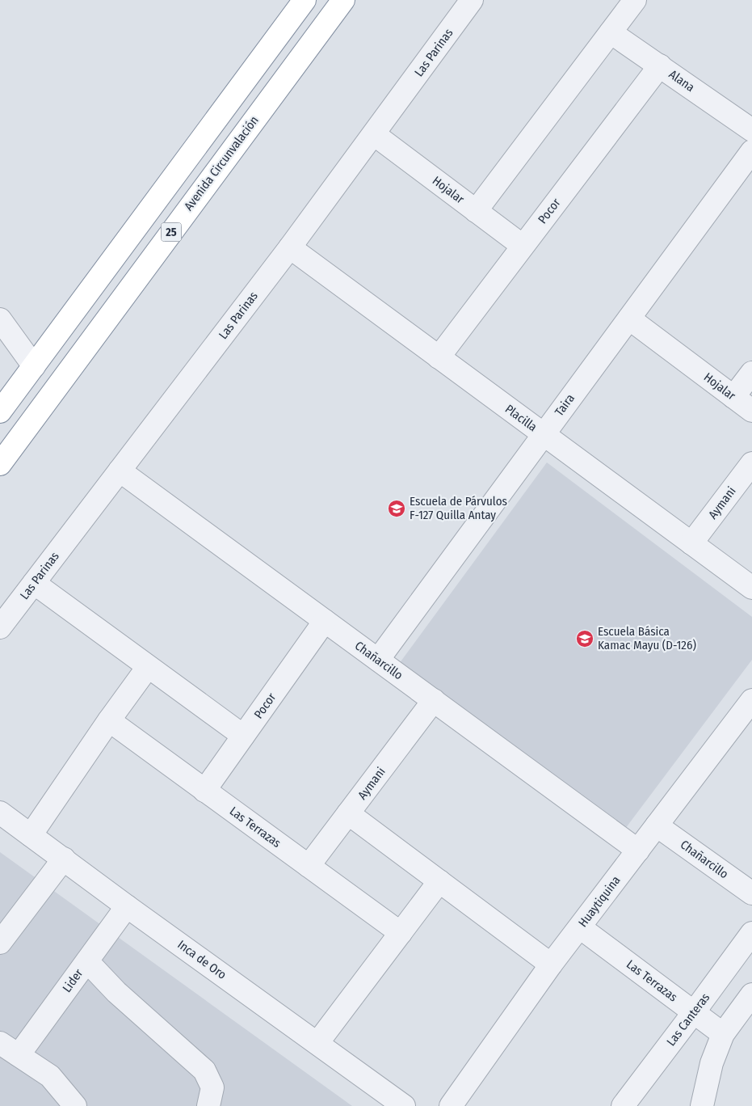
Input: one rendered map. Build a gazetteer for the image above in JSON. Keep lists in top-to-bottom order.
{
  "streets": {
    "highway": ["Avenida Circunvalación", "25"],
    "street": [
      "Las Parinas",
      "Alana",
      "Hojalar",
      "Pocor",
      "Taira",
      "Placilla",
      "Aymani",
      "Chañarcillo",
      "Las Terrazas",
      "Huaytiquina",
      "Inca de Oro",
      "Lider",
      "Las Canteras"
    ]
  },
  "crossings": [
    ["Las Parinas", "Hojalar"],
    ["Las Parinas", "Placilla"],
    ["Las Parinas", "Chañarcillo"],
    ["Alana", "Pocor"],
    ["Hojalar", "Pocor"],
    ["Hojalar", "Taira"],
    ["Pocor", "Placilla"],
    ["Pocor", "Chañarcillo"],
    ["Pocor", "Las Terrazas"],
    ["Taira", "Placilla"],
    ["Taira", "Chañarcillo"],
    ["Placilla", "Aymani"],
    ["Aymani", "Chañarcillo"],
    ["Aymani", "Las Terrazas"],
    ["Chañarcillo", "Huaytiquina"],
    ["Las Terrazas", "Huaytiquina"],
    ["Las Terrazas", "Las Canteras"],
    ["Inca de Oro", "Lider"]
  ],
  "places": {
    "school or university": ["Escuela de Párvulos F-127 Quilla Antay", "Escuela Básica Kamac Mayu (D-126)"]
  }
}
